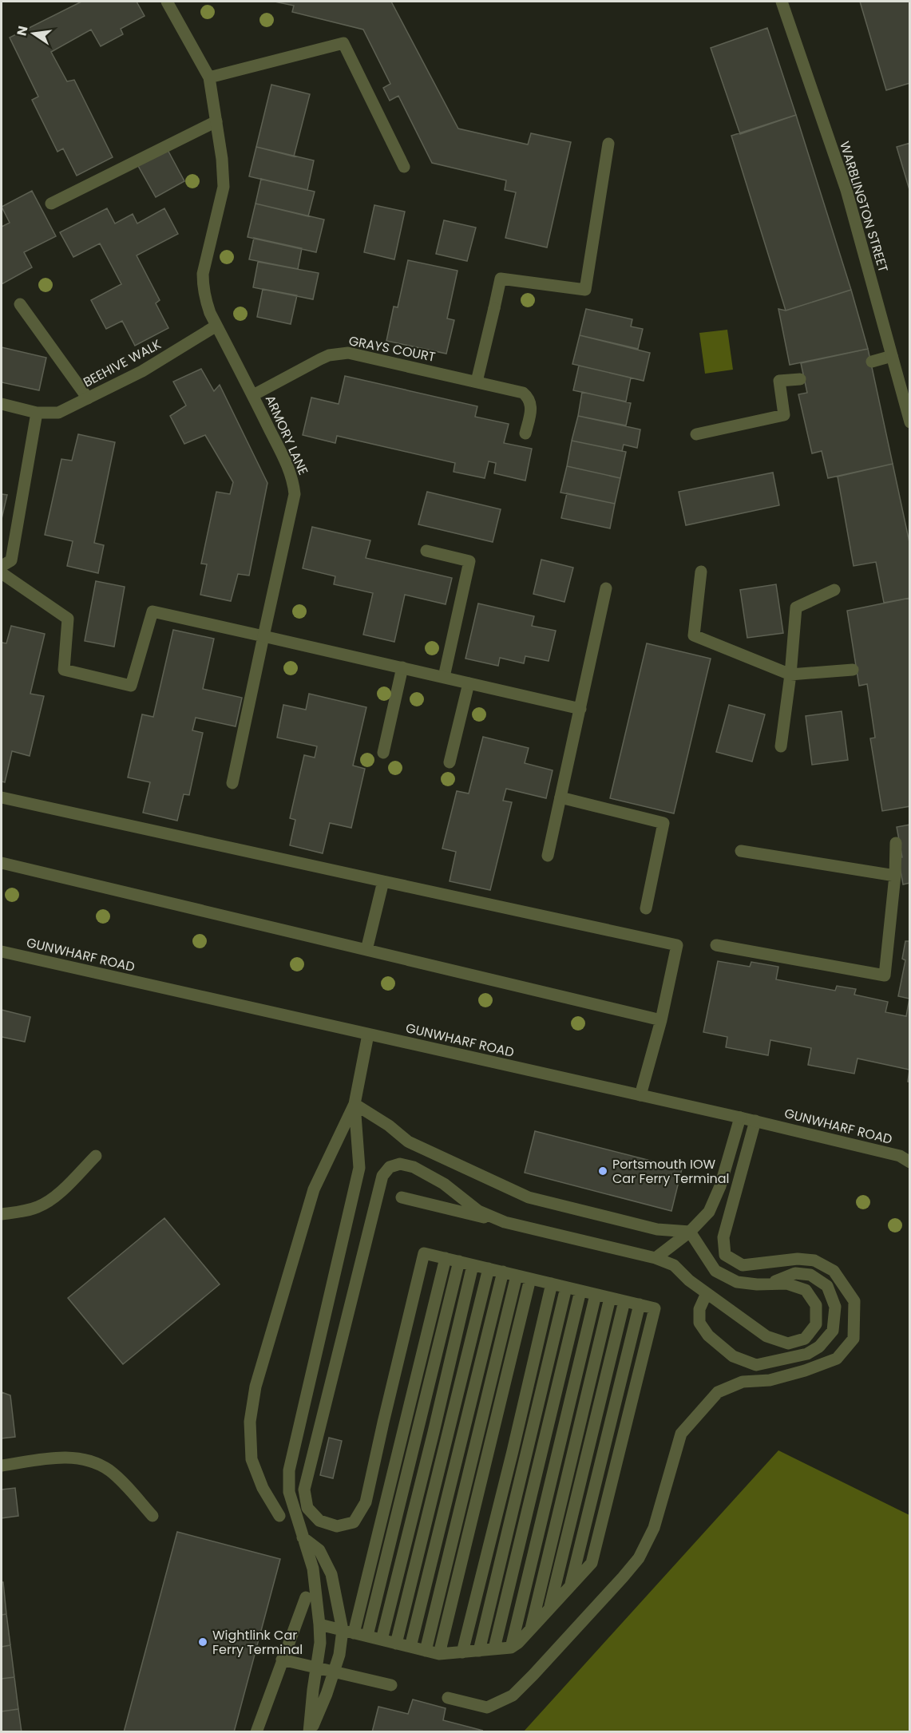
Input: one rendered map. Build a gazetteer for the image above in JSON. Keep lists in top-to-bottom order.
{
  "streets": {
    "street": [
      "WARBLINGTON STREET",
      "GRAYS COURT",
      "BEEHIVE WALK",
      "ARMORY LANE",
      "GUNWHARF ROAD"
    ]
  },
  "crossings": [
    ["GRAYS COURT", "ARMORY LANE"],
    ["BEEHIVE WALK", "ARMORY LANE"]
  ],
  "places": ["Portsmouth IOW Car Ferry Terminal", "Wightlink Car Ferry Terminal"],
  "north": "left"
}
